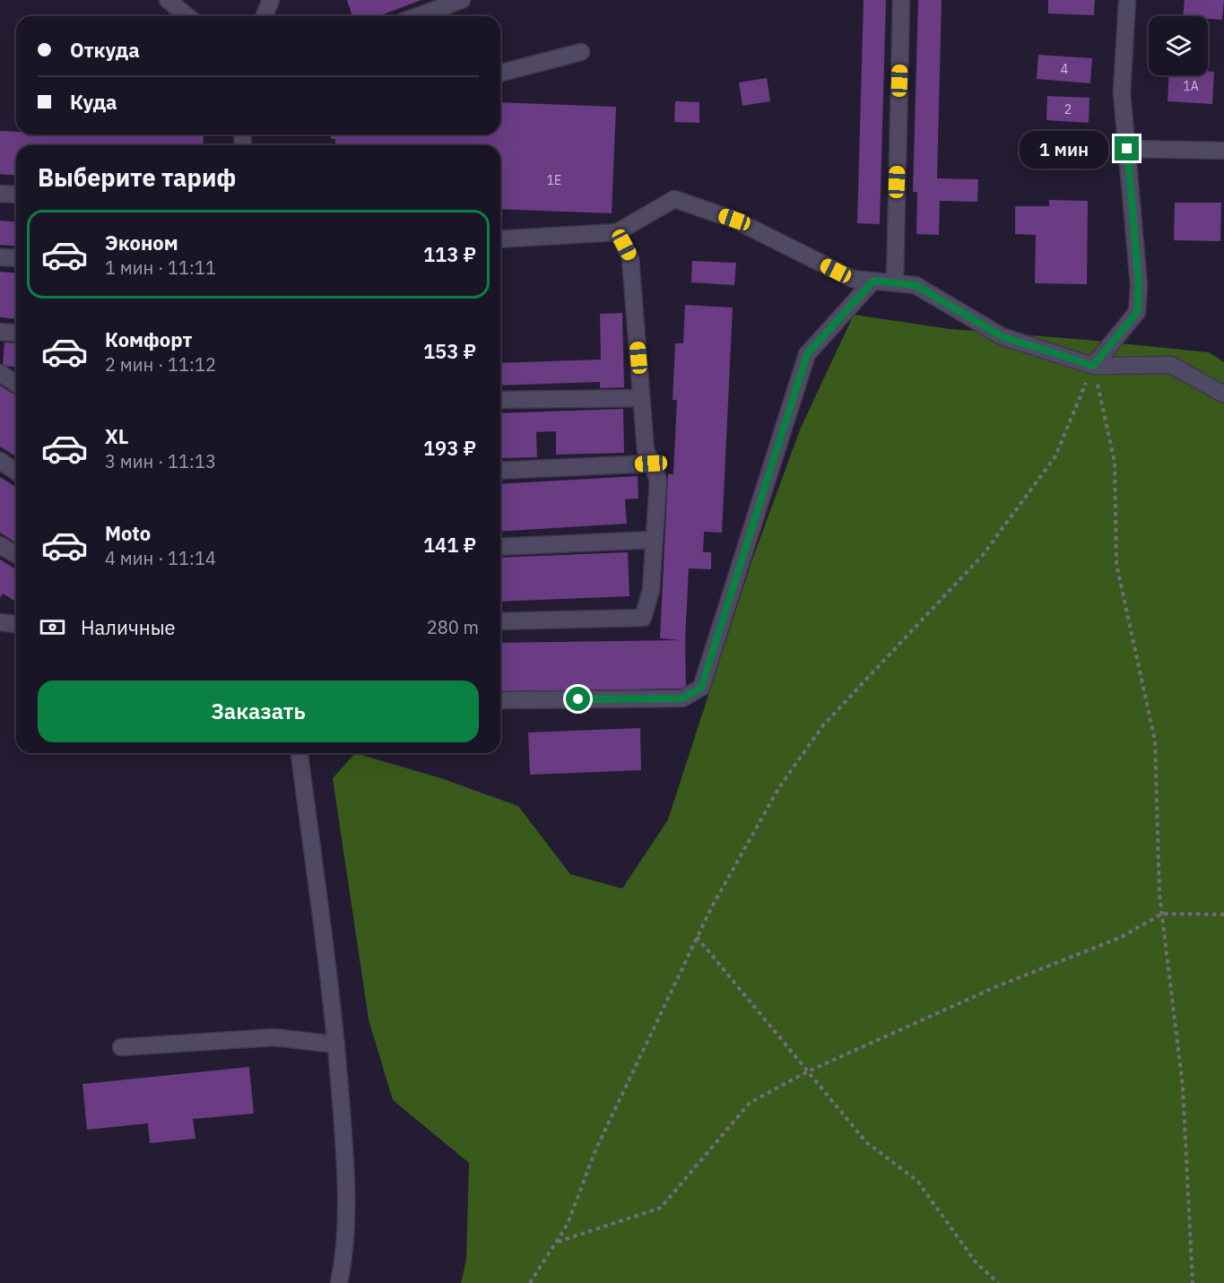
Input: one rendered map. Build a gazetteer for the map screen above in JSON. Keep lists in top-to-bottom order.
{
  "house_numbers": [
    "4",
    "1А",
    "2",
    "1Е"
  ],
  "page": {
    "banner": ["Откуда", "Куда"],
    "bubble": "1 мин",
    "heading": "Выберите тариф",
    "list": [
      {
        "name": "Эконом",
        "note": "1 мин · 11:11",
        "value": "113 ₽"
      },
      {
        "name": "Комфорт",
        "note": "2 мин · 11:12",
        "value": "153 ₽"
      },
      {
        "name": "XL",
        "note": "3 мин · 11:13",
        "value": "193 ₽"
      },
      {
        "name": "Moto",
        "note": "4 мин · 11:14",
        "value": "141 ₽"
      }
    ],
    "pay": ["Наличные", "280 m"],
    "buttons": "Заказать"
  }
}
